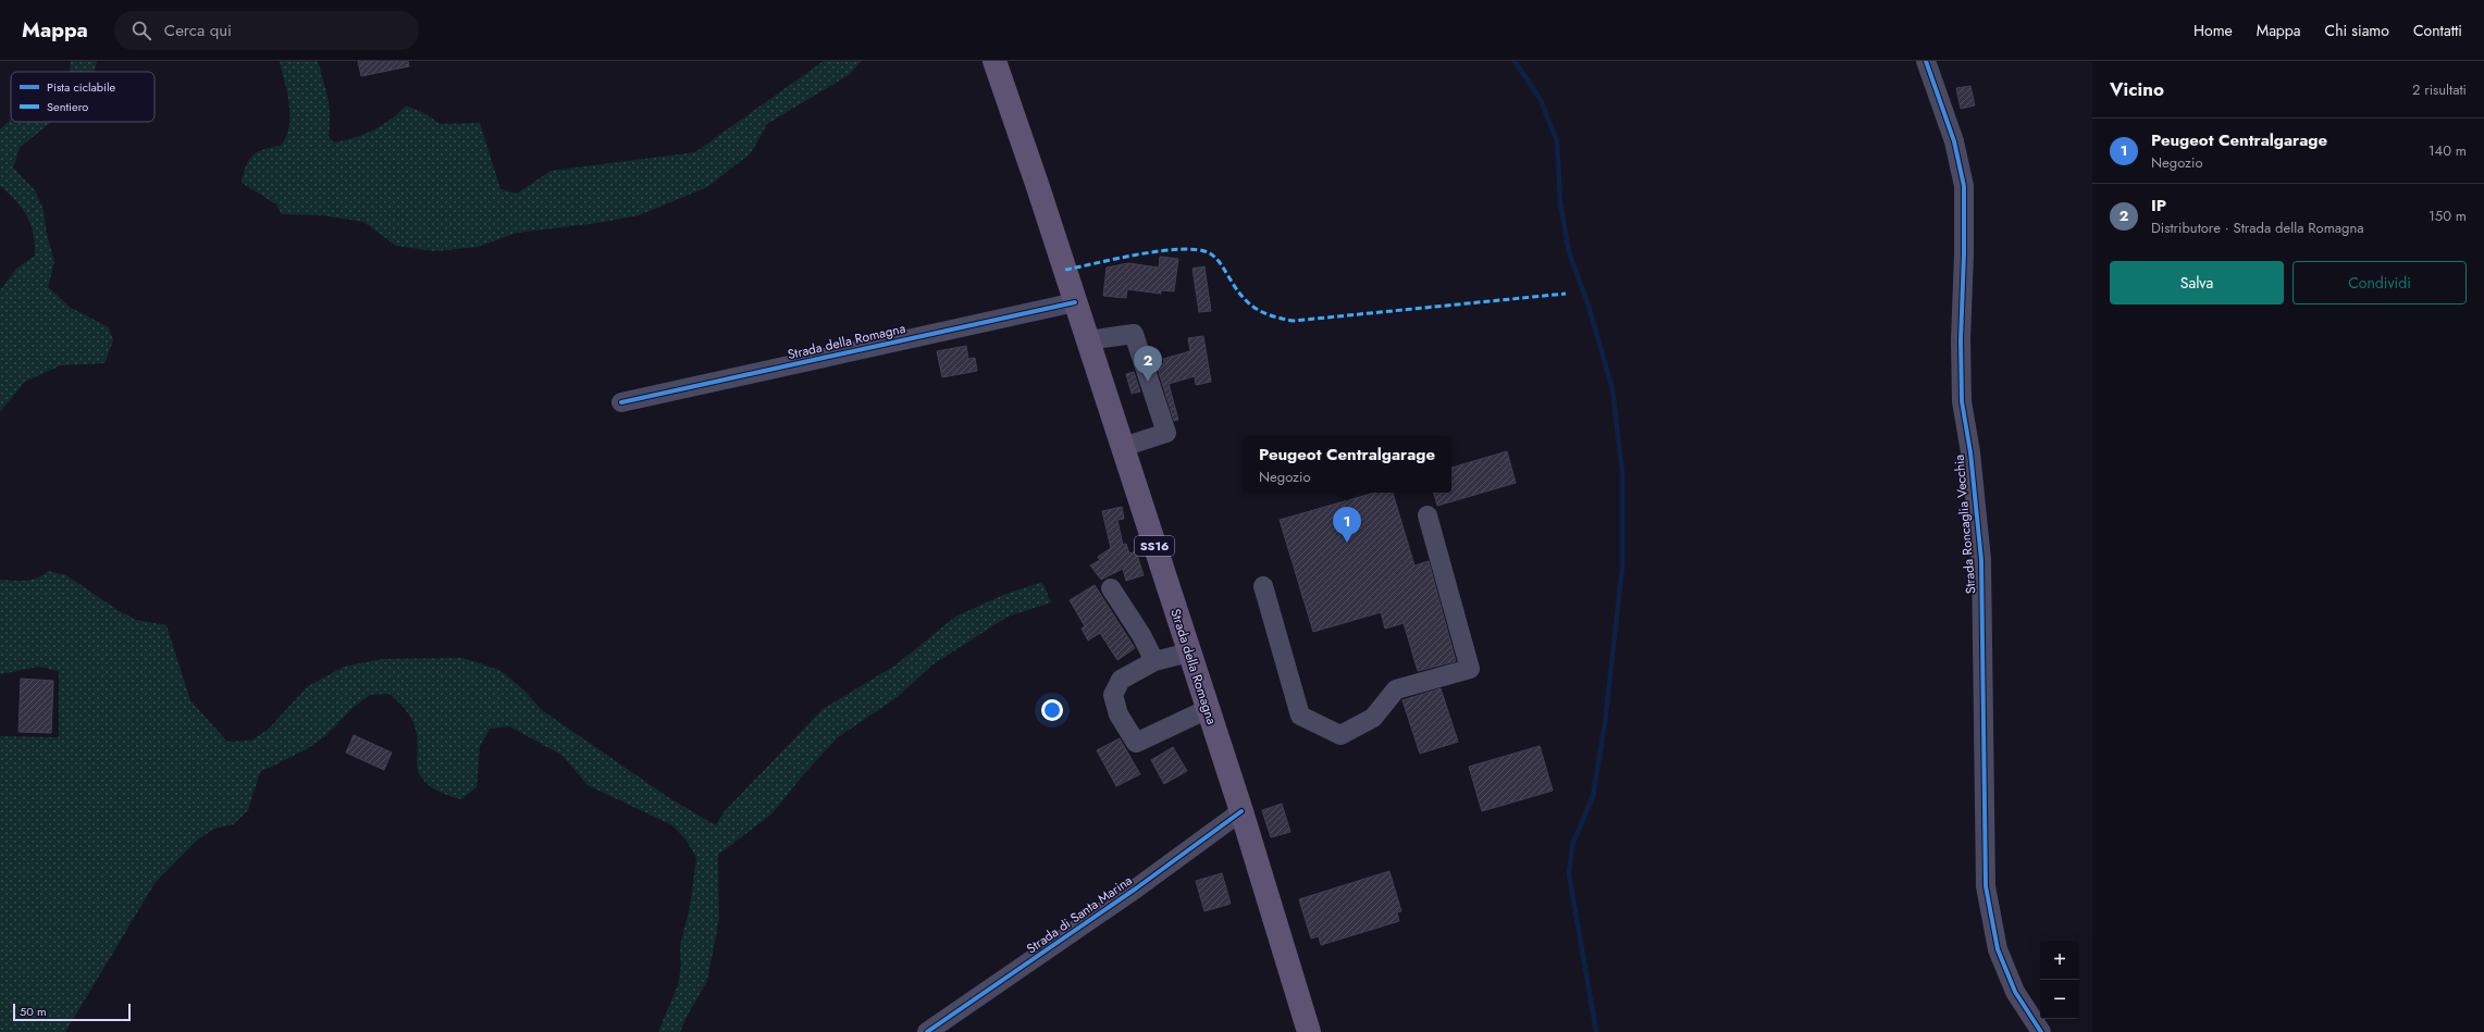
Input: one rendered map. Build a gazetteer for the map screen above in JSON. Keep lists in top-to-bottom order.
{
  "streets": {
    "main road": ["Strada della Romagna", "SS16"],
    "street": ["Strada Roncaglia Vecchia", "Strada di Santa Marina"]
  },
  "crossings": [
    ["Strada della Romagna", "Strada di Santa Marina"]
  ],
  "legend": ["Pista ciclabile", "Sentiero"],
  "scale_bar": "50 m",
  "page": {
    "header": "Mappa",
    "search": "Cerca qui",
    "nav": [
      "Home",
      "Mappa",
      "Chi siamo",
      "Contatti"
    ],
    "heading": ["Vicino", "2 risultati"],
    "list": [
      {
        "mark": "1",
        "name": "Peugeot Centralgarage",
        "note": "Negozio",
        "value": "140 m"
      },
      {
        "mark": "2",
        "name": "IP",
        "note": "Distributore · Strada della Romagna",
        "value": "150 m"
      }
    ],
    "buttons": ["Salva", "Condividi"],
    "pins": ["2", "1"],
    "popup": ["Peugeot Centralgarage", "Negozio"],
    "map_buttons": ["+", "−"],
    "scale": "50 m"
  }
}
